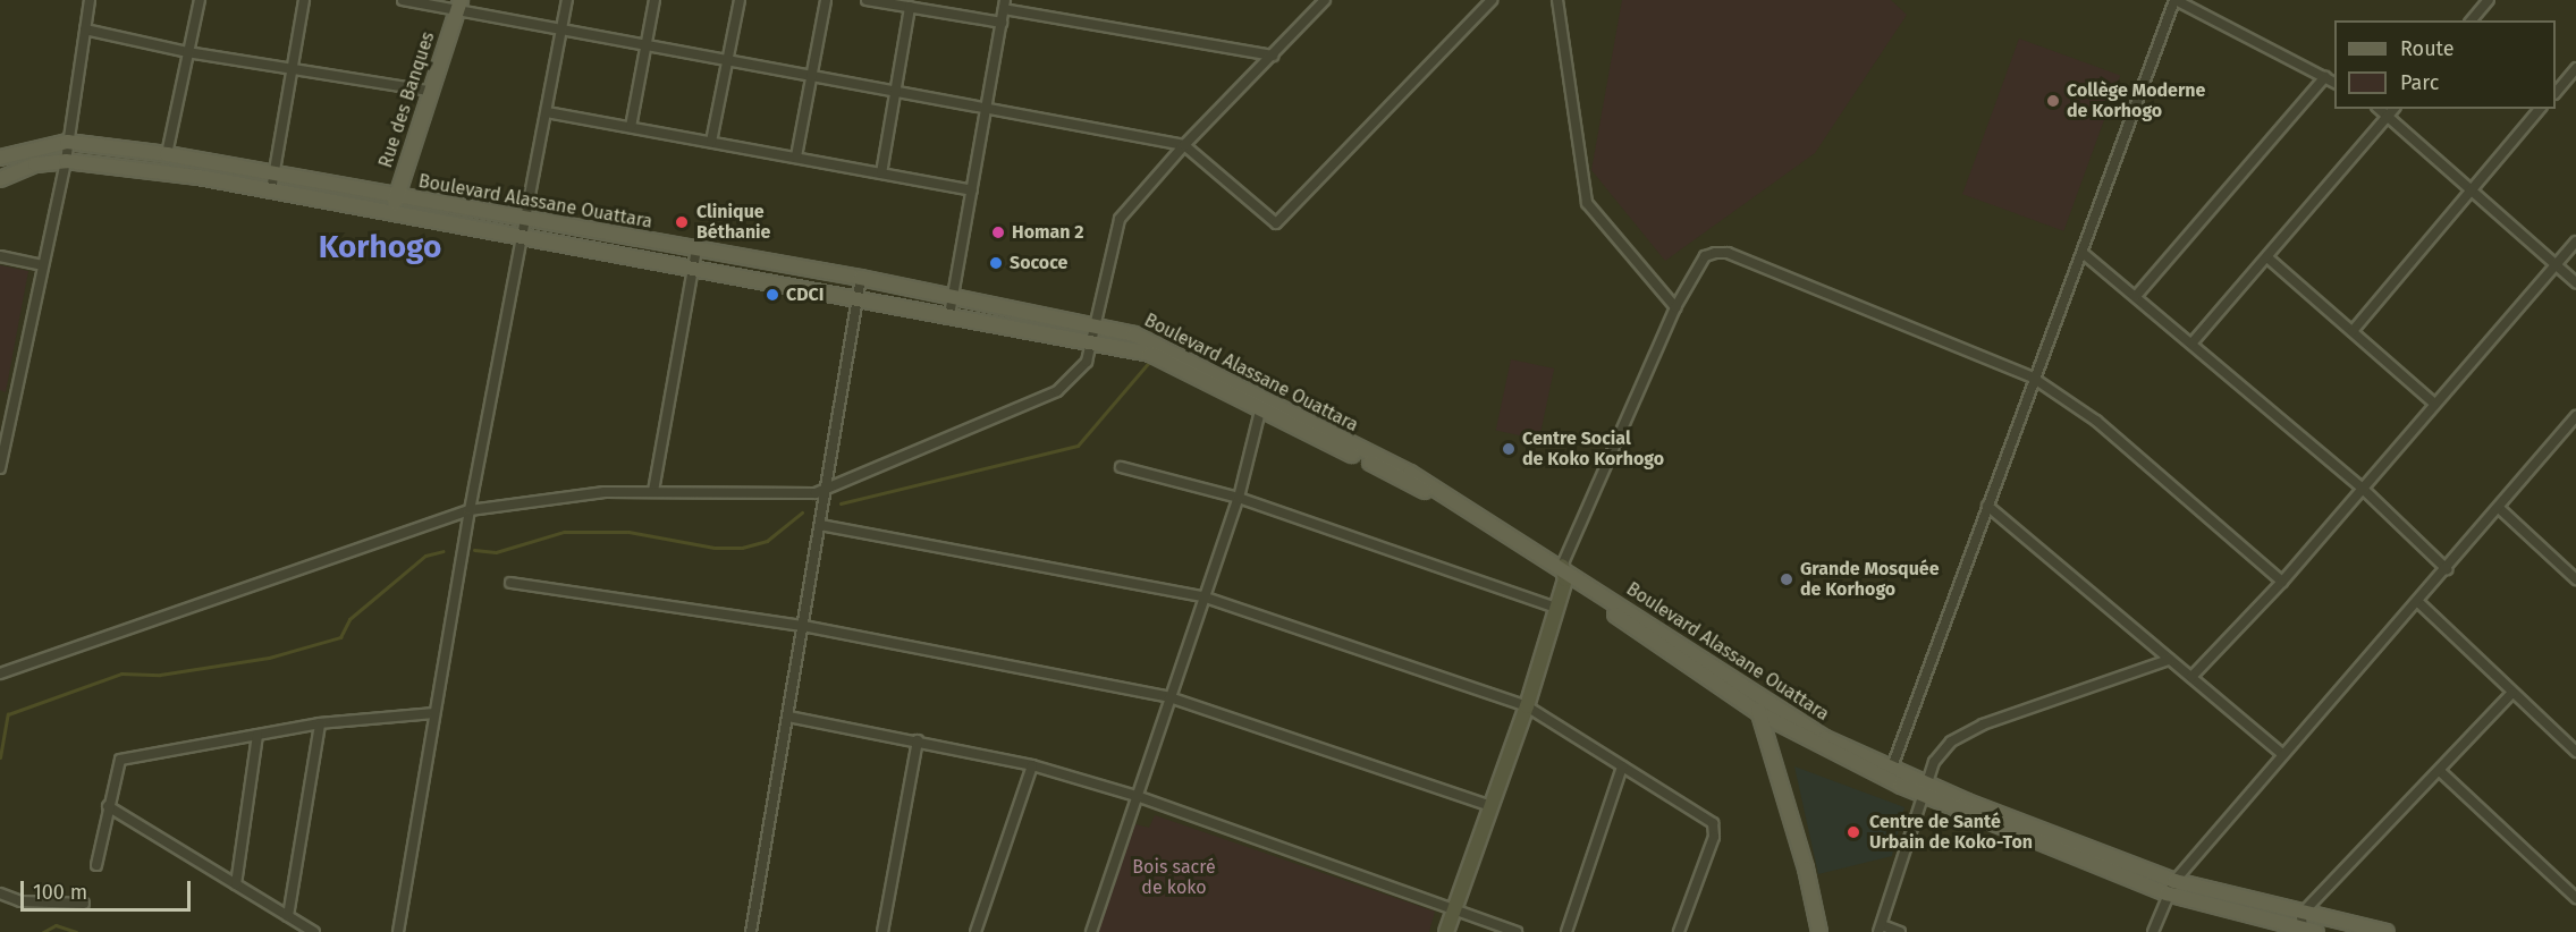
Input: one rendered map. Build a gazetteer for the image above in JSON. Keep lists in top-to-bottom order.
{
  "streets": {
    "main road": ["Rue des Banques", "Boulevard Alassane Ouattara"]
  },
  "crossings": [
    ["Rue des Banques", "Boulevard Alassane Ouattara"]
  ],
  "districts": ["Korhogo"],
  "parks": ["Bois sacré de koko"],
  "places": [
    "Collège Moderne de Korhogo",
    "Clinique Béthanie",
    "Homan 2",
    "Sococe",
    "CDCI",
    "Centre Social de Koko Korhogo",
    "Grande Mosquée de Korhogo",
    "Centre de Santé Urbain de Koko-Ton"
  ],
  "legend": ["Route", "Parc"],
  "scale_bar": "100 m"
}
